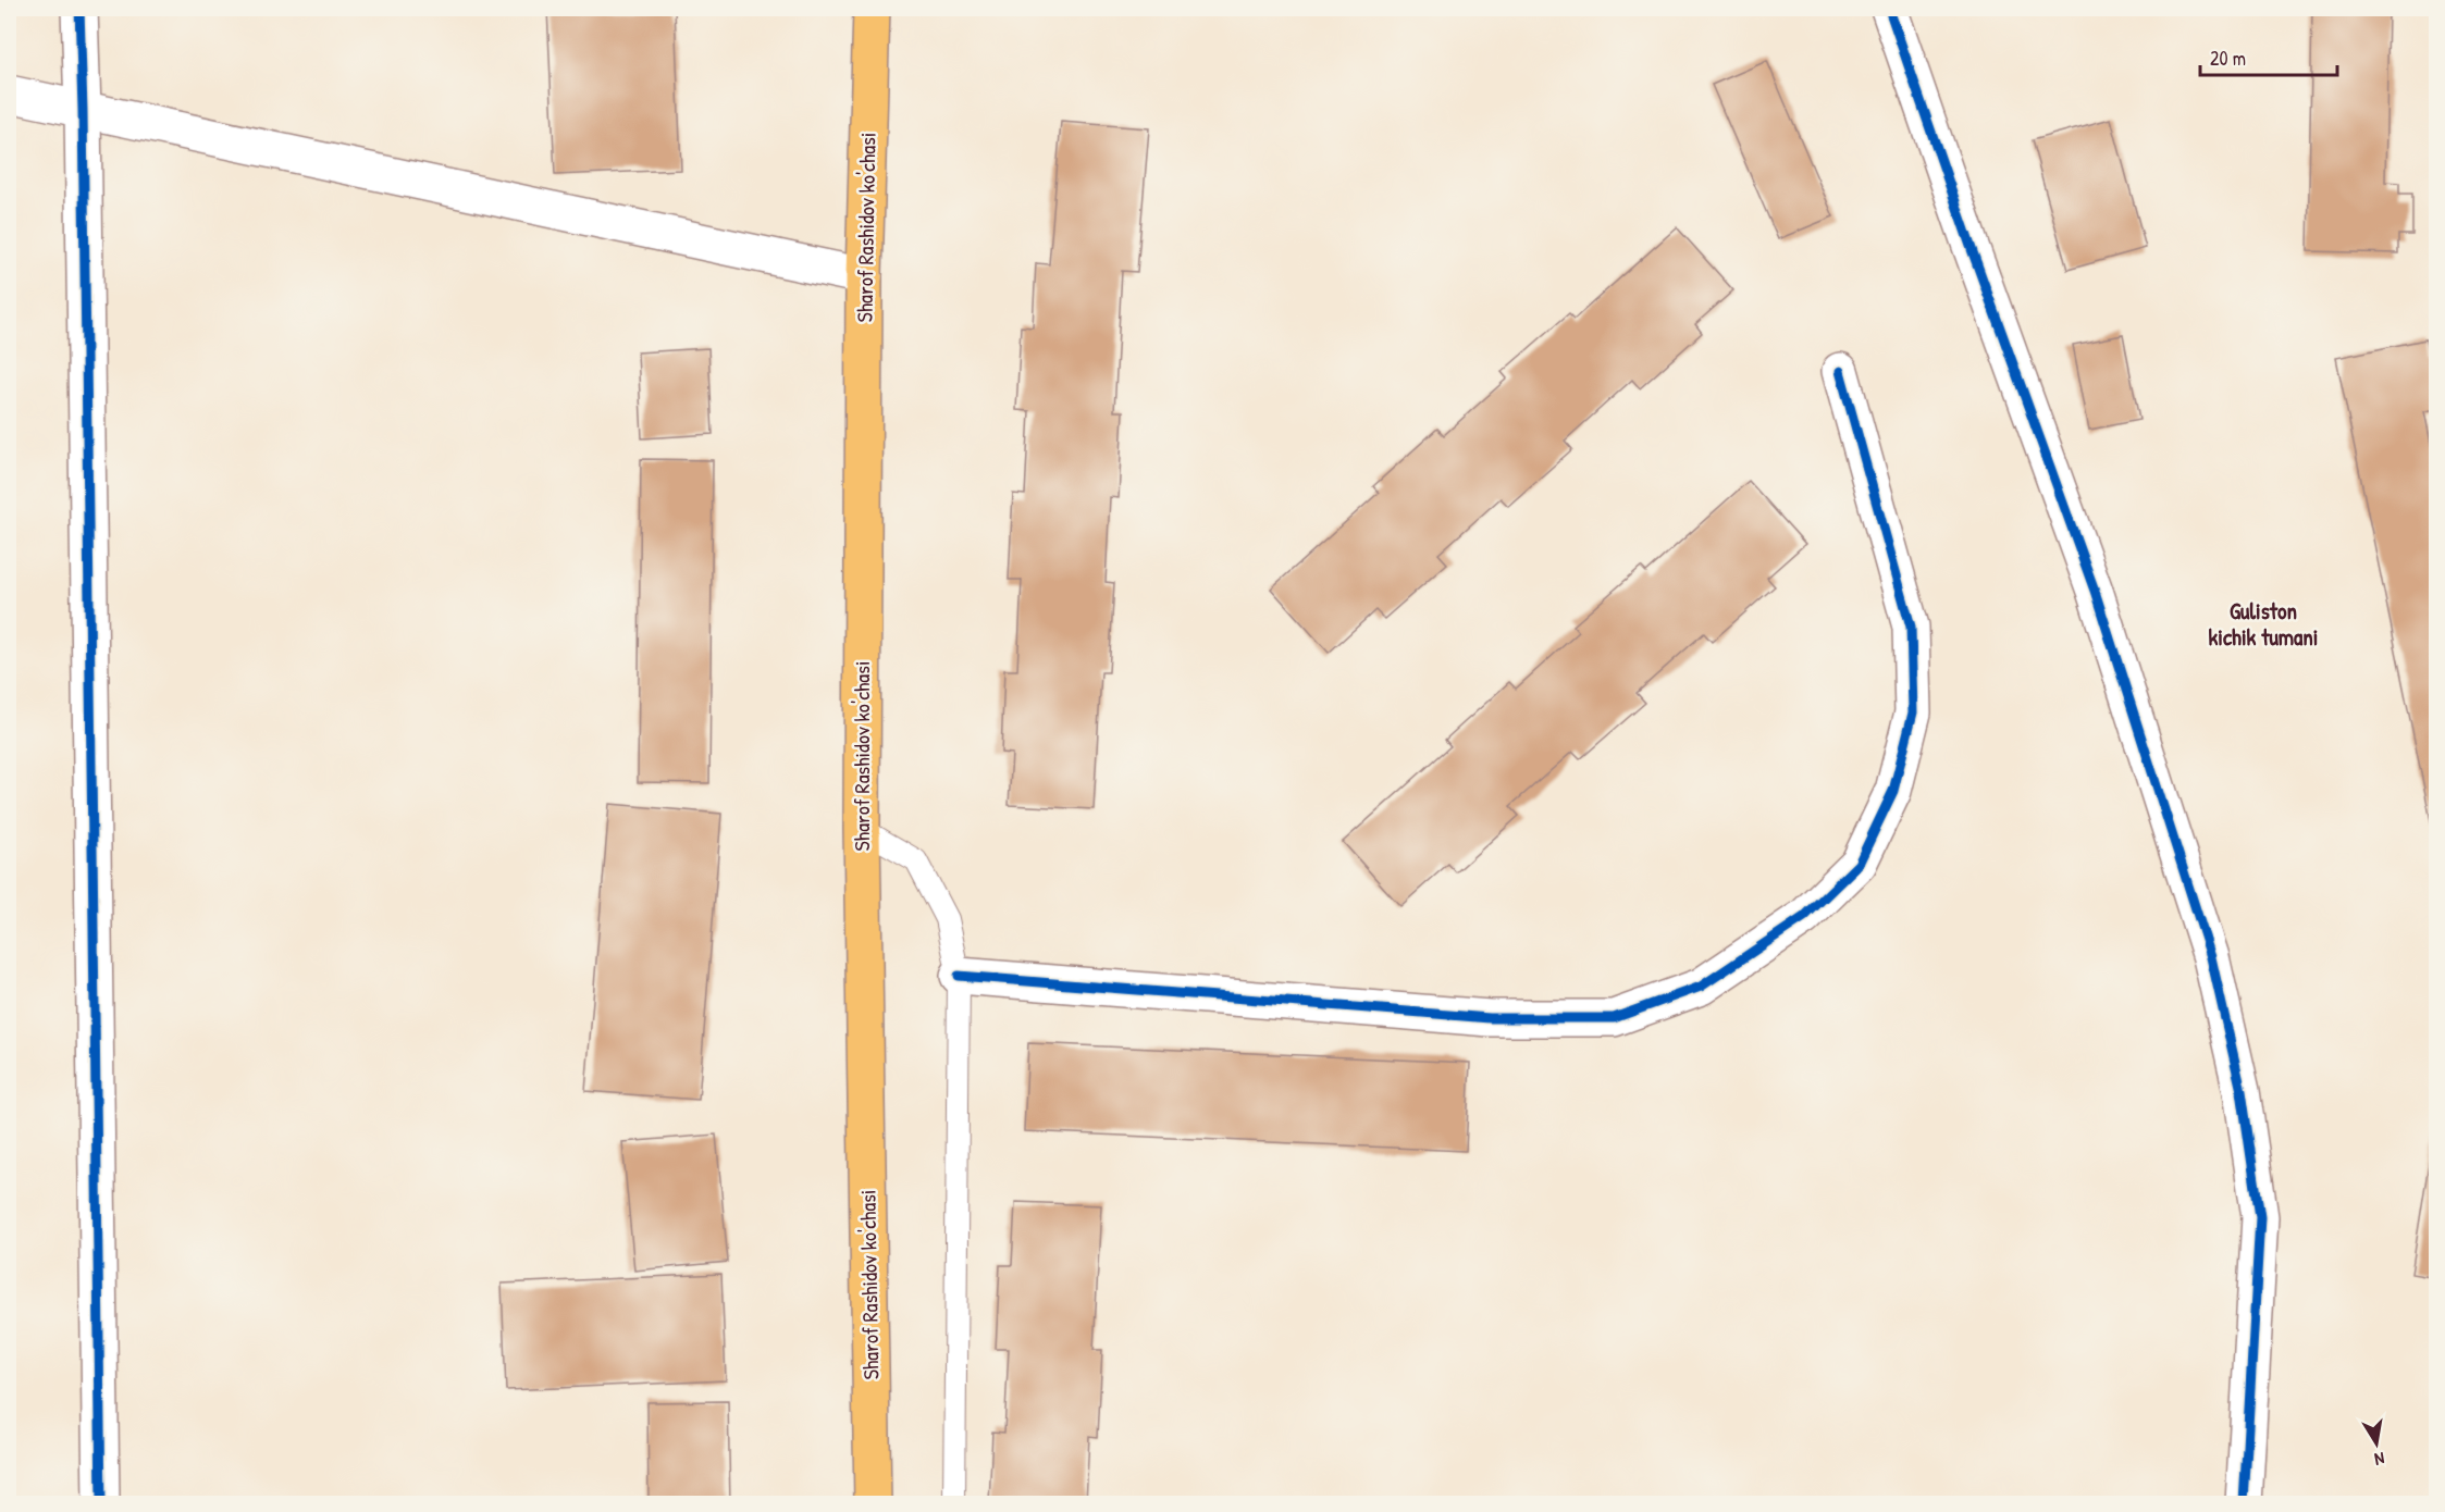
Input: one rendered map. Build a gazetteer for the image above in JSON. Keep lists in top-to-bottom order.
{
  "streets": {
    "main road": ["Sharof Rashidov ko'chasi"]
  },
  "districts": ["Guliston kichik tumani"],
  "scale_bar": "20 m",
  "north": "bottom"
}
